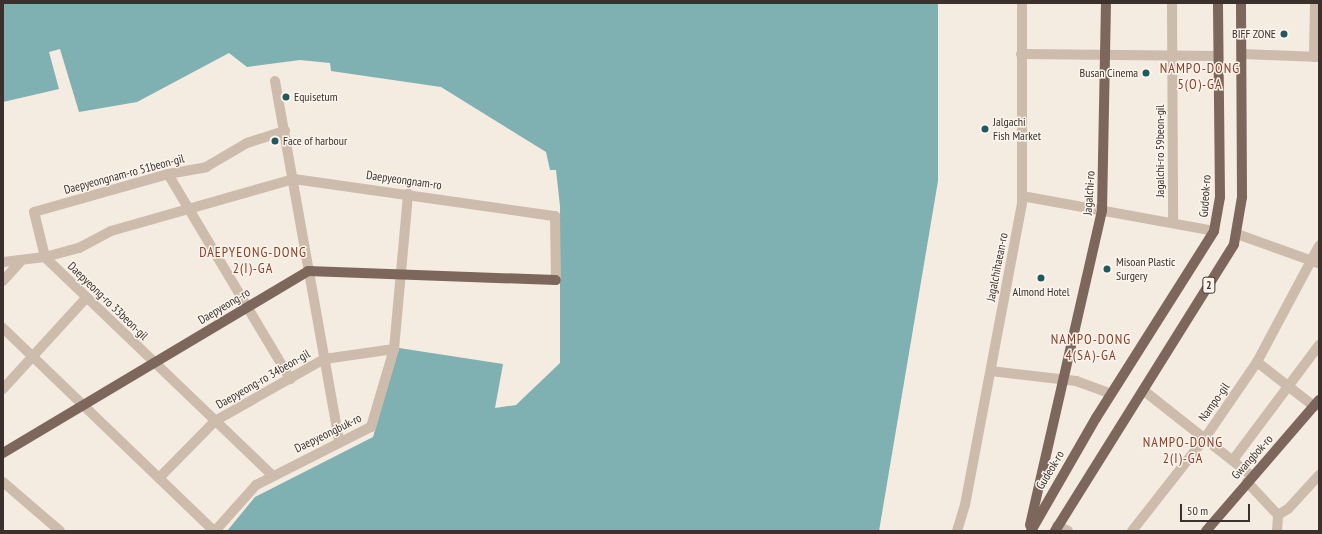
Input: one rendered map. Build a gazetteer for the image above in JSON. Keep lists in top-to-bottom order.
{
  "streets": {
    "main road": [
      "Jagalchi-ro",
      "Gudeok-ro",
      "2",
      "Daepyeong-ro",
      "Gwangbok-ro"
    ],
    "street": [
      "Jagalchi-ro 59beon-gil",
      "Daepyeongnam-ro 51beon-gil",
      "Daepyeongnam-ro",
      "Jagalchihaean-ro",
      "Daepyeong-ro 33beon-gil",
      "Daepyeong-ro 34beon-gil",
      "Nampo-gil",
      "Daepyeongbuk-ro"
    ]
  },
  "crossings": [
    ["Daepyeongnam-ro 51beon-gil", "Daepyeongnam-ro"],
    ["Daepyeongnam-ro 51beon-gil", "Daepyeong-ro 33beon-gil"],
    ["Daepyeongnam-ro", "Daepyeong-ro 33beon-gil"],
    ["Daepyeongnam-ro", "Daepyeongbuk-ro"],
    ["Jagalchi-ro", "Gudeok-ro"],
    ["Daepyeong-ro 33beon-gil", "Daepyeong-ro"],
    ["Daepyeong-ro 33beon-gil", "Daepyeong-ro 34beon-gil"],
    ["Daepyeong-ro", "Daepyeong-ro 34beon-gil"],
    ["Daepyeong-ro 34beon-gil", "Daepyeongbuk-ro"]
  ],
  "districts": [
    "NAMPO-DONG 5(O)-GA",
    "DAEPYEONG-DONG 2(I)-GA",
    "NAMPO-DONG 4(SA)-GA",
    "NAMPO-DONG 2(I)-GA"
  ],
  "places": [
    "BIFF ZONE",
    "Busan Cinema",
    "Equisetum",
    "Jalgachi Fish Market",
    "Face of harbour",
    "Misoan Plastic Surgery",
    "Almond Hotel"
  ],
  "scale_bar": "50 m"
}
